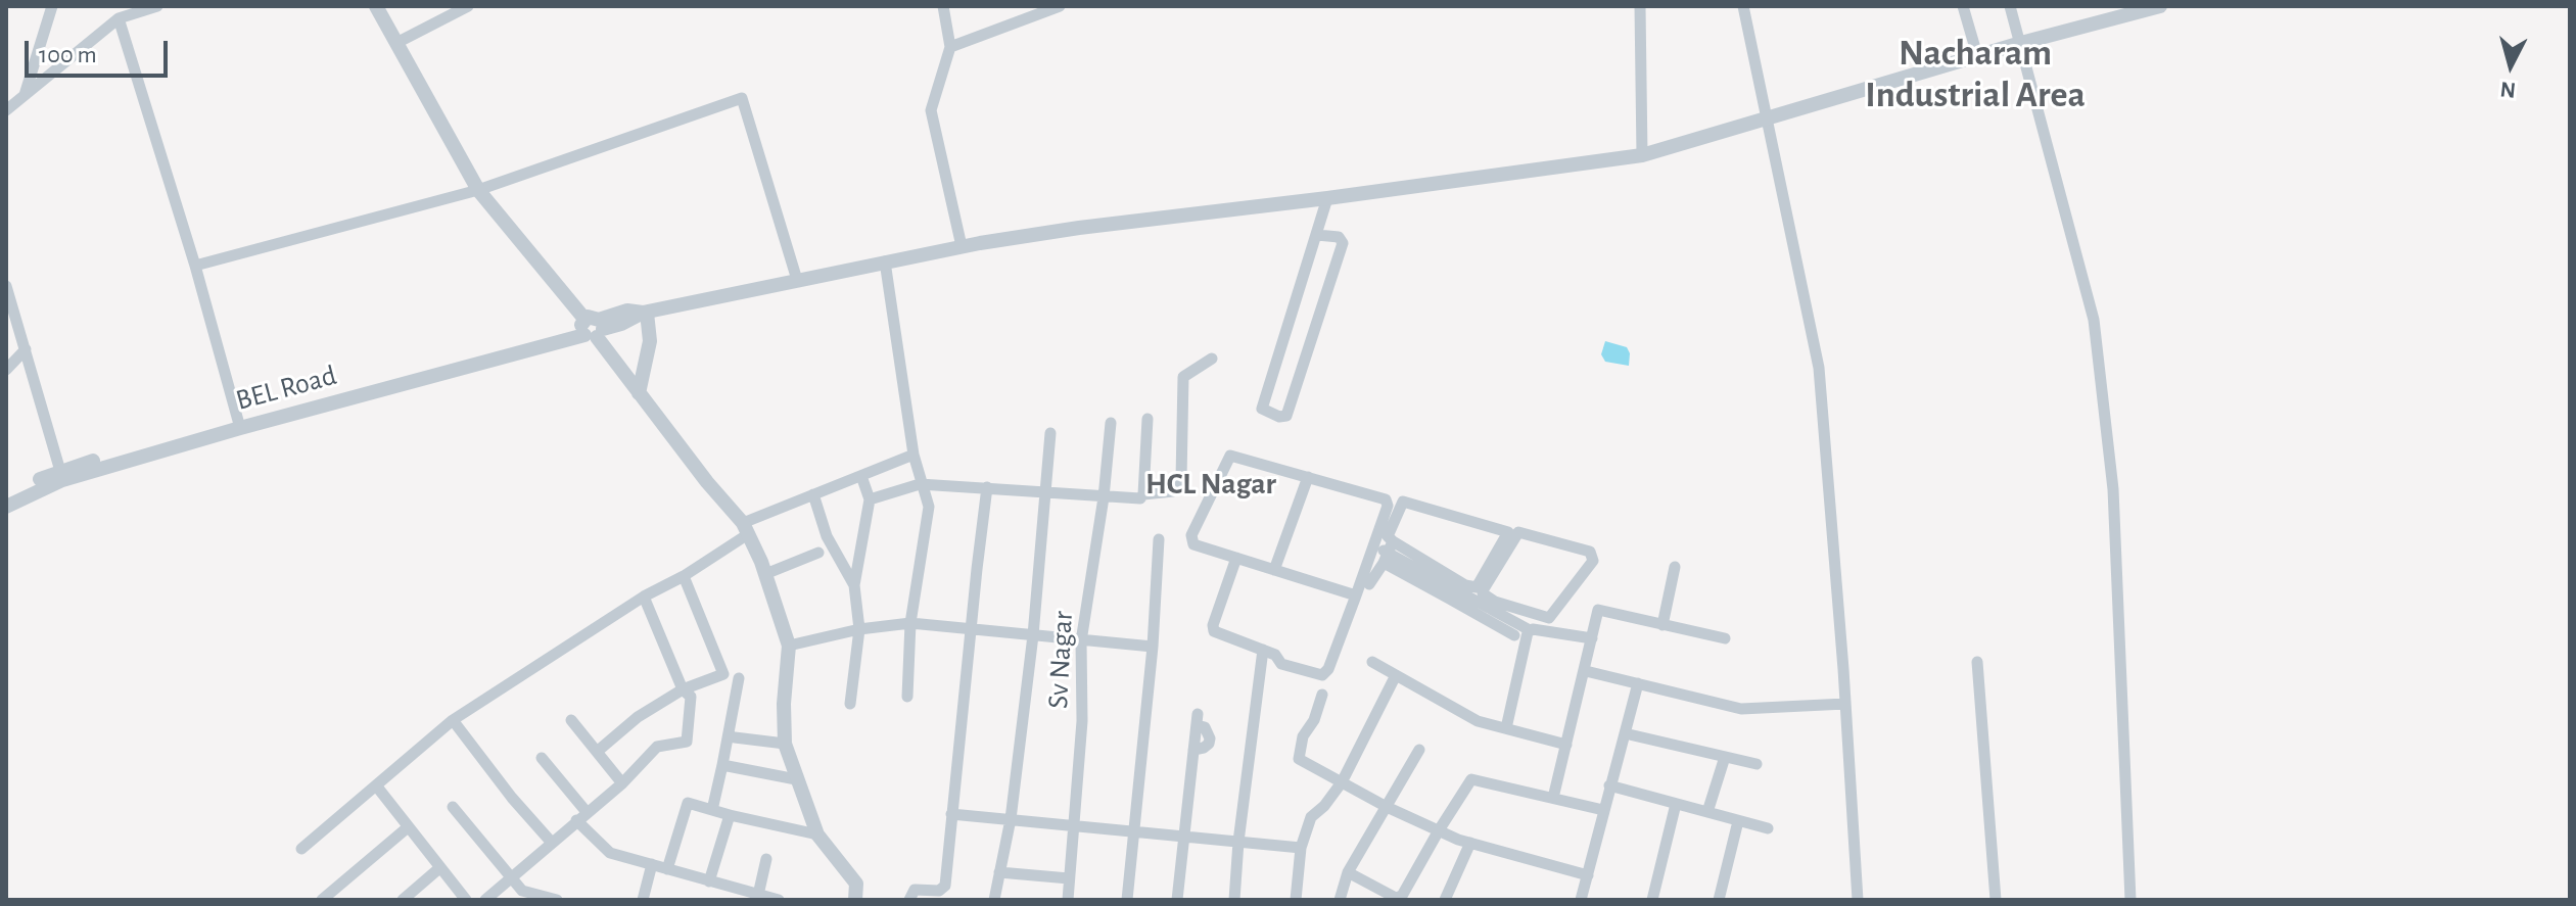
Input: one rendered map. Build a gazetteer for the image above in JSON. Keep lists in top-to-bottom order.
{
  "streets": {
    "street": ["BEL Road", "Sv Nagar"]
  },
  "districts": ["Nacharam Industrial Area", "HCL Nagar"],
  "scale_bar": "100 m",
  "north": "bottom"
}
